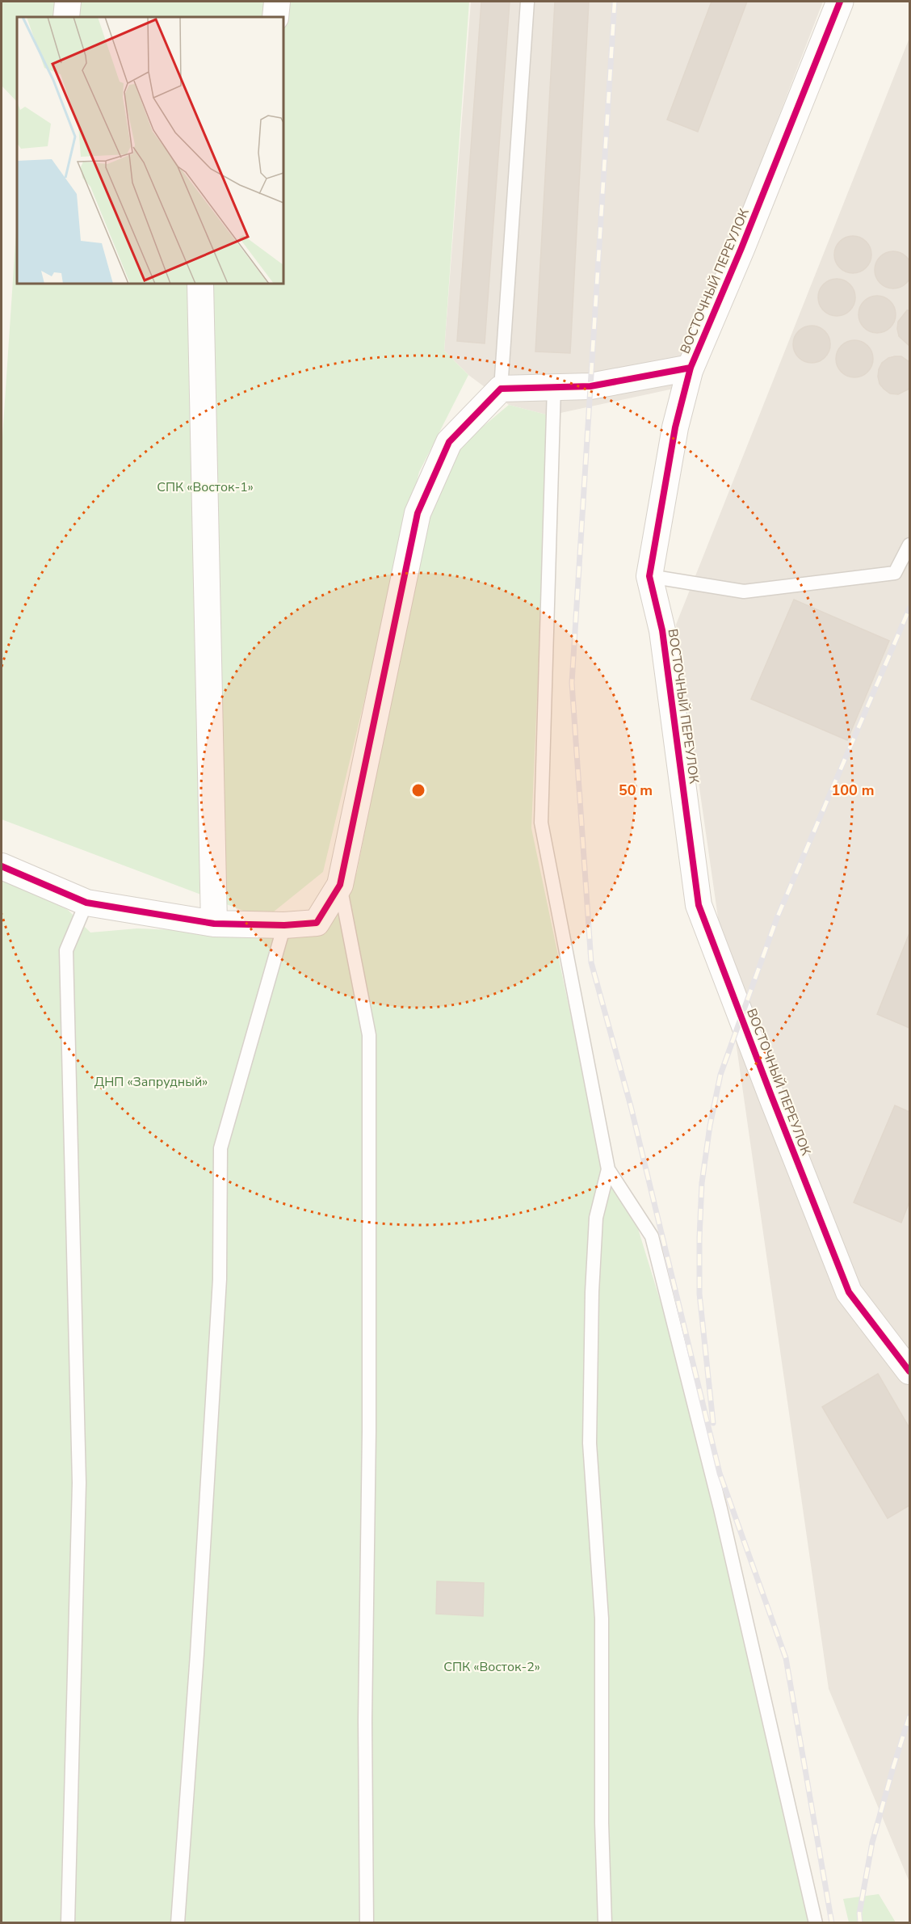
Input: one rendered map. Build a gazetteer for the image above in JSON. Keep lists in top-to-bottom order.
{
  "streets": {
    "street": ["ВОСТОЧНЫЙ ПЕРЕУЛОК"]
  },
  "parks": ["СПК «Восток-1»", "ДНП «Запрудный»", "СПК «Восток-2»"],
  "rings": ["50 m", "100 m"]
}
